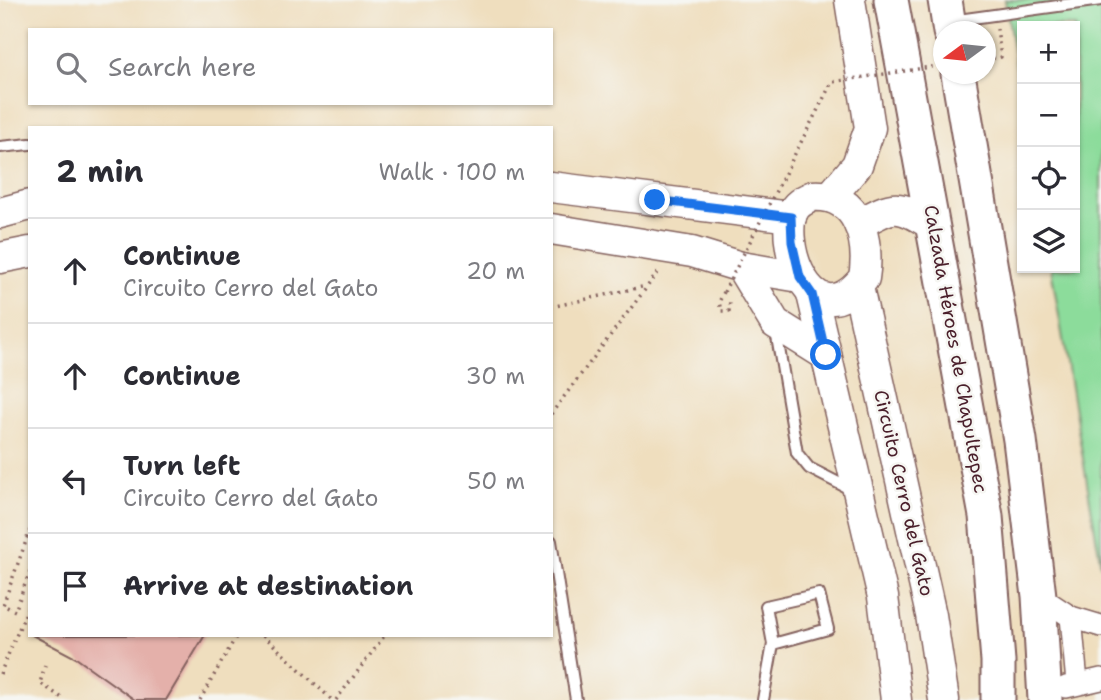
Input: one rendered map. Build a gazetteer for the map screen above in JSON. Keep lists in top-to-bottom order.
{
  "streets": {
    "main road": ["Calzada Héroes de Chapultepec"],
    "street": ["Circuito Cerro del Gato"]
  },
  "north": "left",
  "page": {
    "map_buttons": ["+", "−"],
    "search": "Search here",
    "heading": ["2 min", "Walk · 100 m"],
    "list": [
      ["Continue", "Circuito Cerro del Gato", "20 m"],
      ["Continue", "30 m"],
      ["Turn left", "Circuito Cerro del Gato", "50 m"],
      "Arrive at destination"
    ]
  }
}
